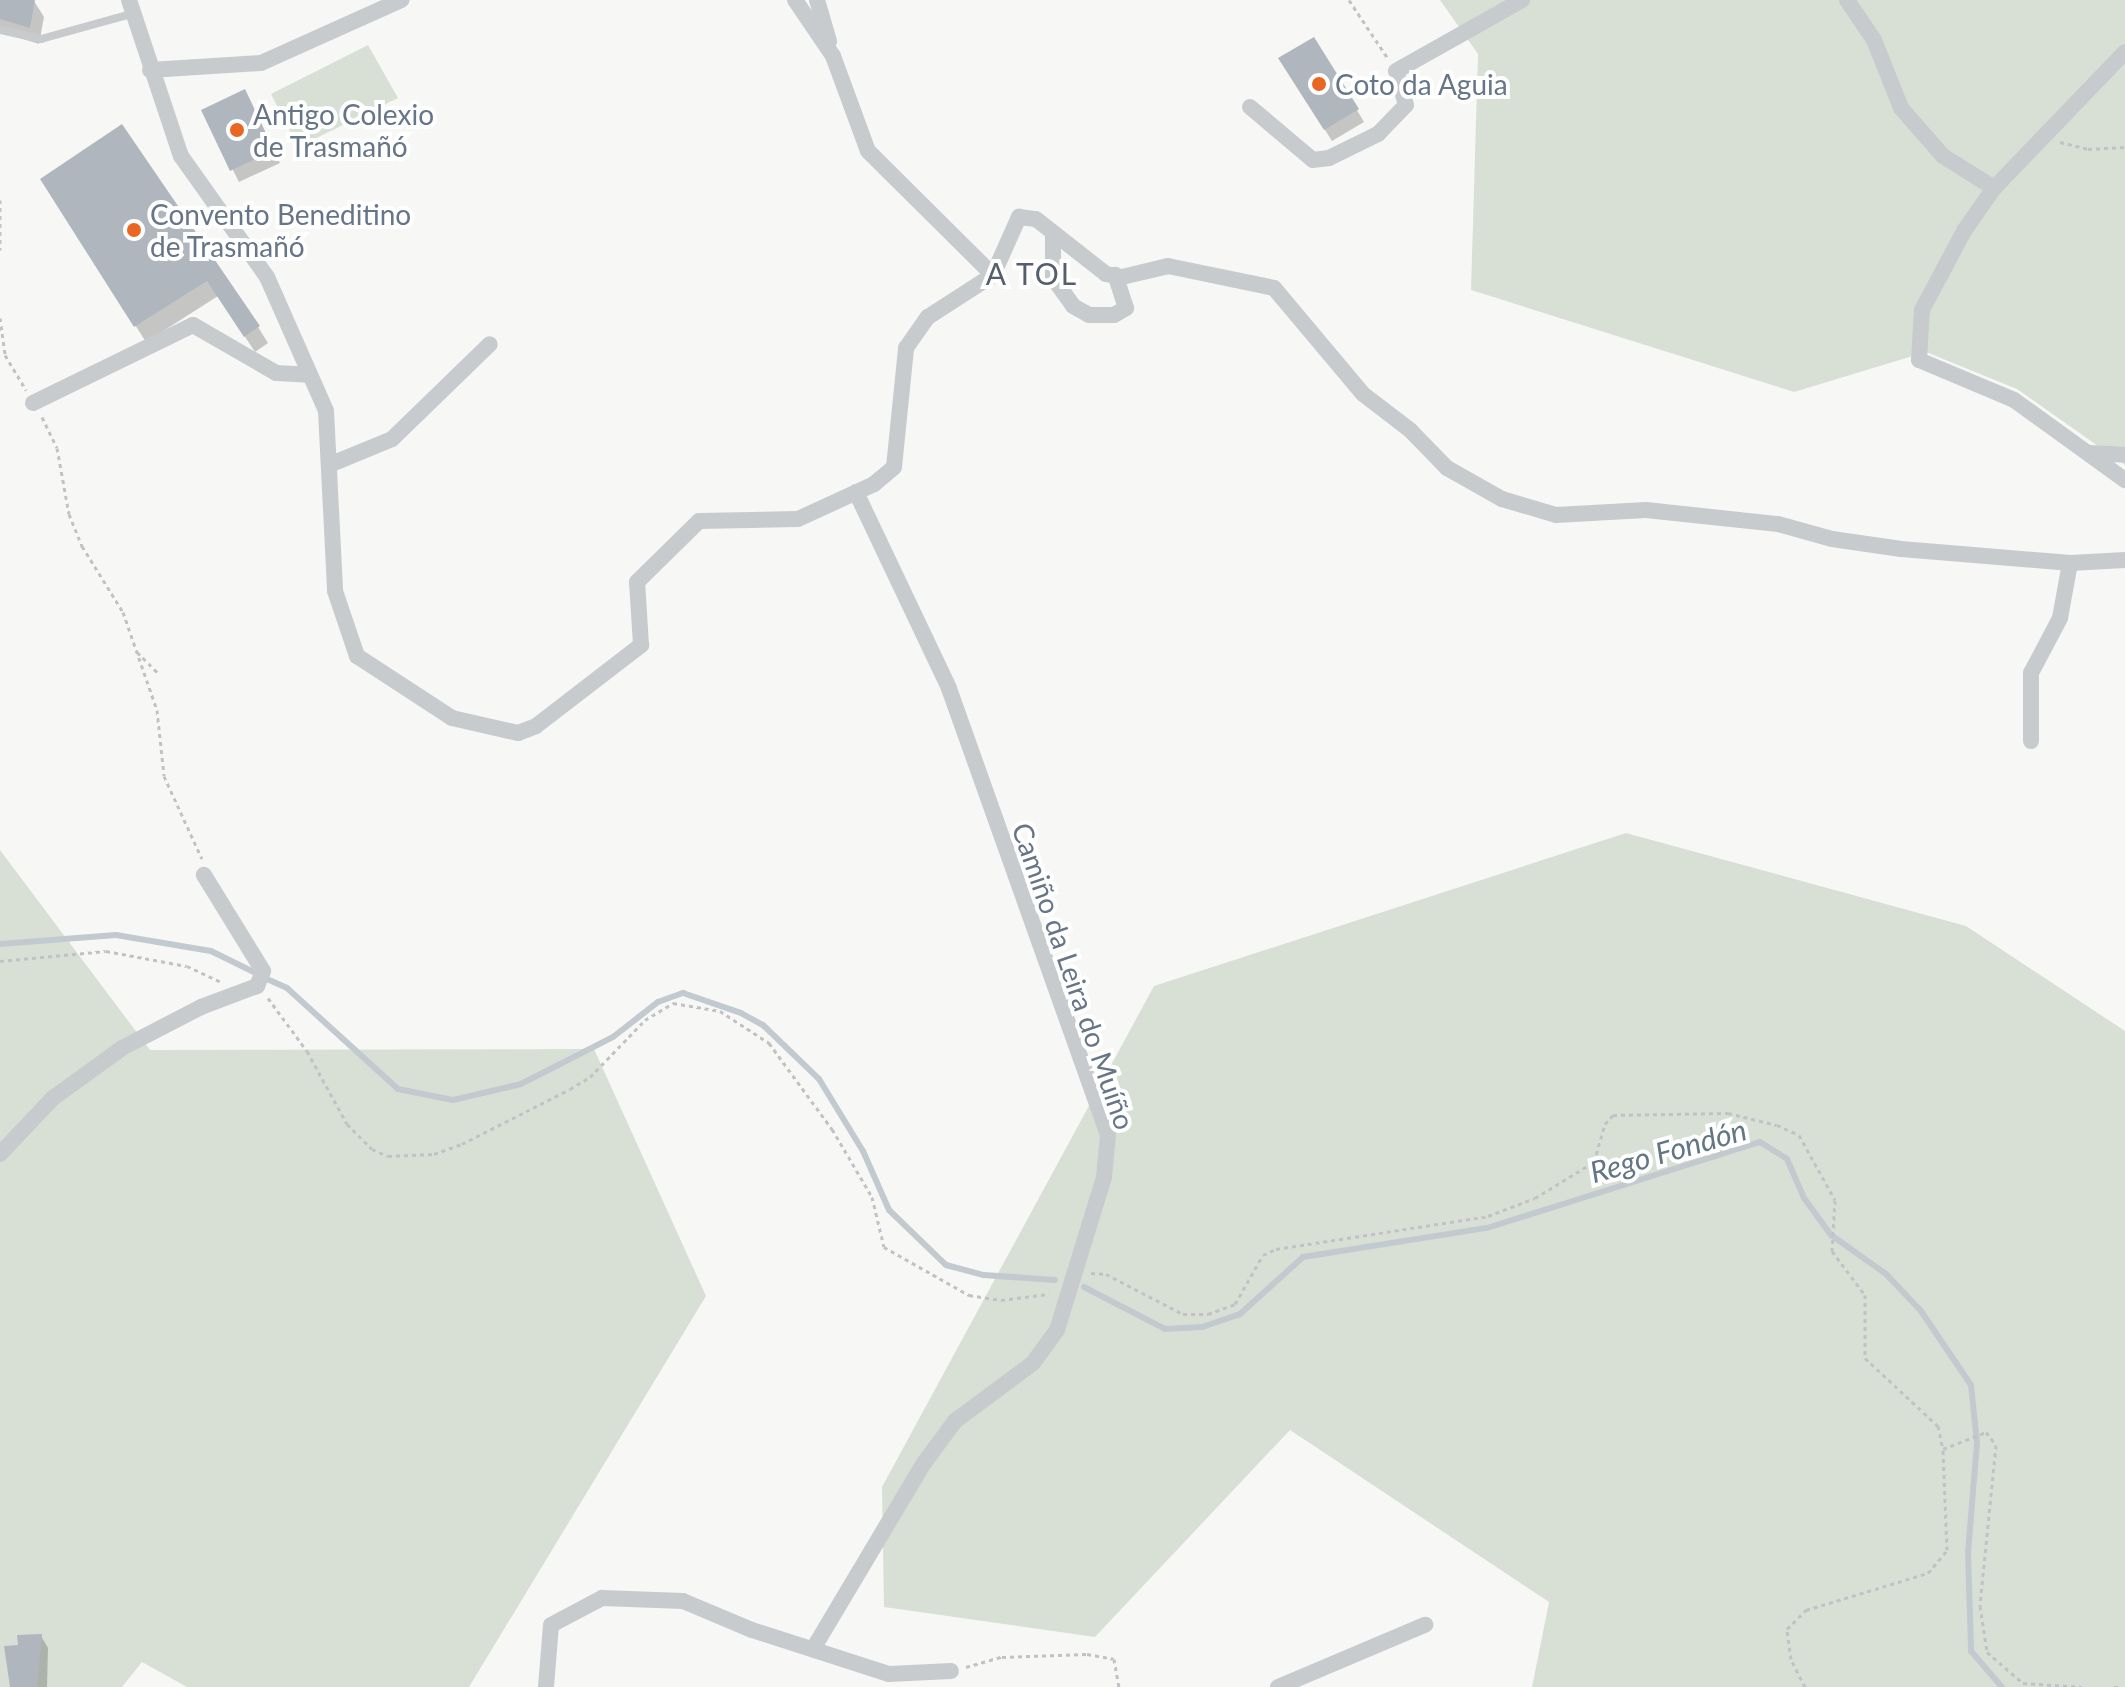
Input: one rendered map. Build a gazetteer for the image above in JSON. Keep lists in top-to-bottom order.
{
  "streets": {
    "street": ["Camiño da Leira do Muíño"]
  },
  "districts": ["A TOL"],
  "water": ["Rego Fondón"],
  "places": ["Coto da Aguia", "Antigo Colexio de Trasmañó", "Convento Beneditino de Trasmañó"]
}
